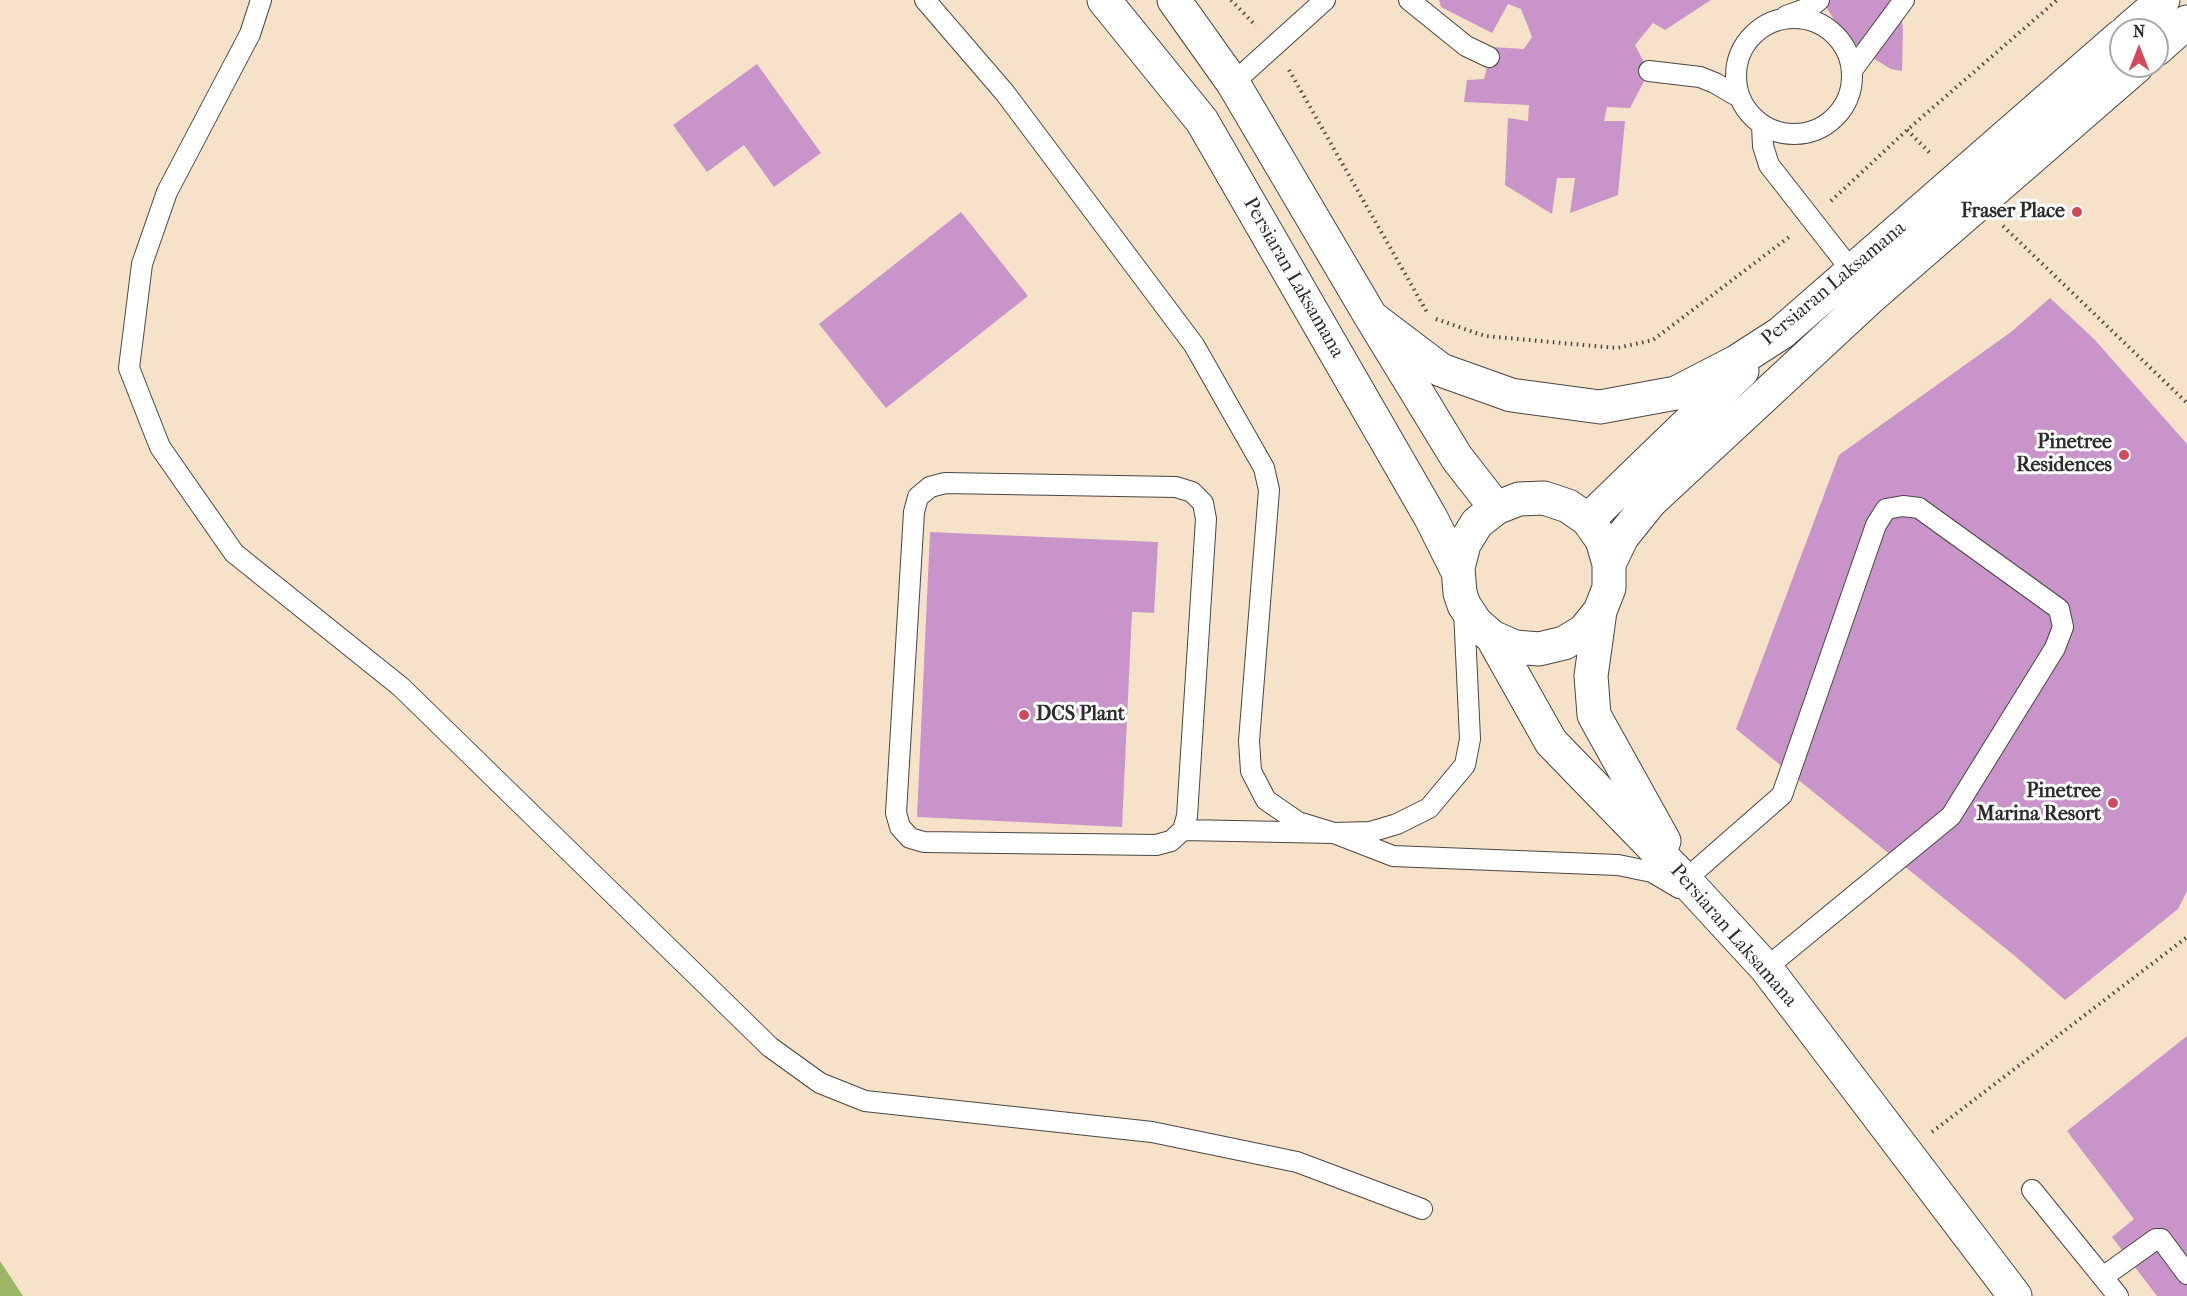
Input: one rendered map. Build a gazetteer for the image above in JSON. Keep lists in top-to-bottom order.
{
  "streets": {
    "street": ["Persiaran Laksamana"]
  },
  "places": [
    "Fraser Place",
    "Pinetree Residences",
    "DCS Plant",
    "Pinetree Marina Resort"
  ],
  "north": "top"
}
